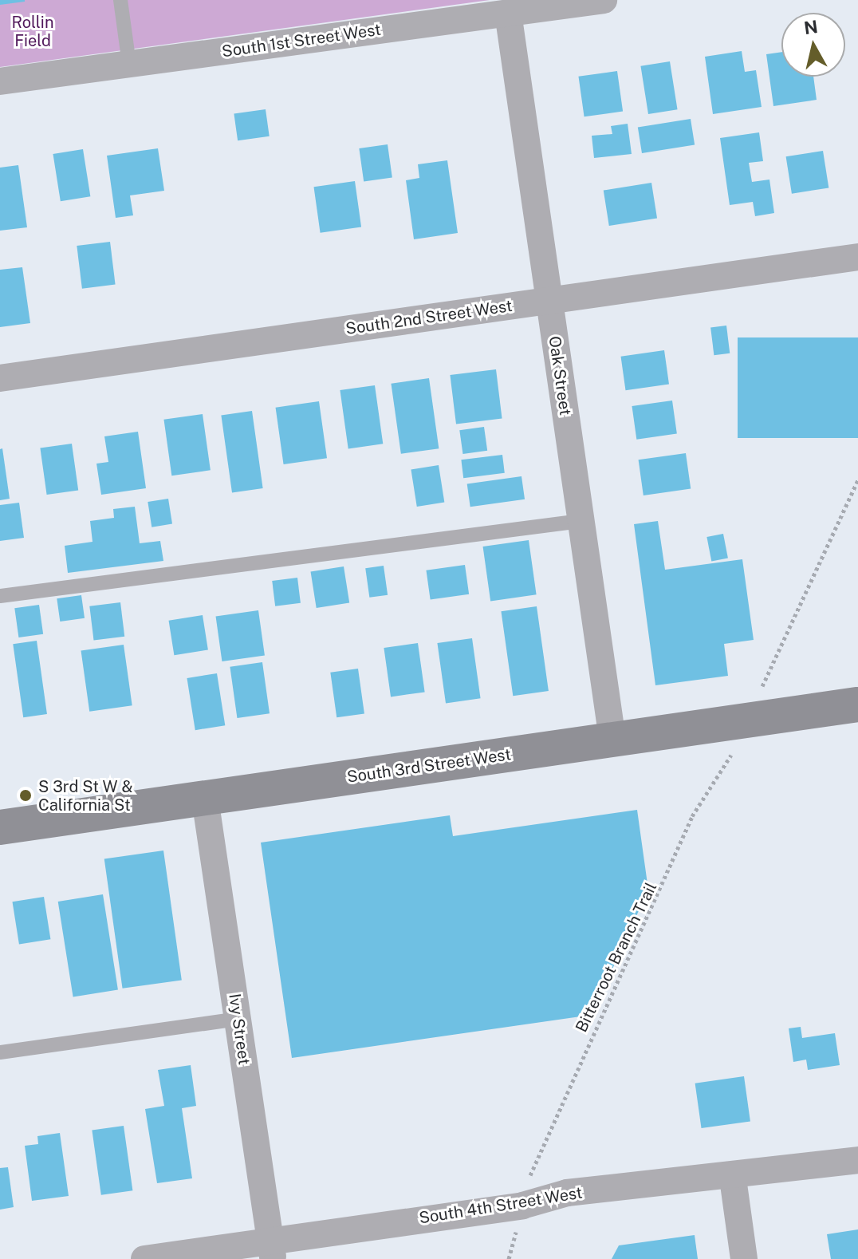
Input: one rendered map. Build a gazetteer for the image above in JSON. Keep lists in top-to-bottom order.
{
  "streets": {
    "main road": ["South 3rd Street West"],
    "street": [
      "South 1st Street West",
      "South 2nd Street West",
      "Oak Street",
      "Ivy Street",
      "South 4th Street West"
    ],
    "path": ["Bitterroot Branch Trail"]
  },
  "crossings": [
    ["South 1st Street West", "Oak Street"],
    ["South 2nd Street West", "Oak Street"],
    ["Oak Street", "South 3rd Street West"],
    ["South 3rd Street West", "Ivy Street"],
    ["Ivy Street", "South 4th Street West"]
  ],
  "parks": ["Rollin Field"],
  "places": ["S 3rd St W & California St"],
  "north": "top"
}
